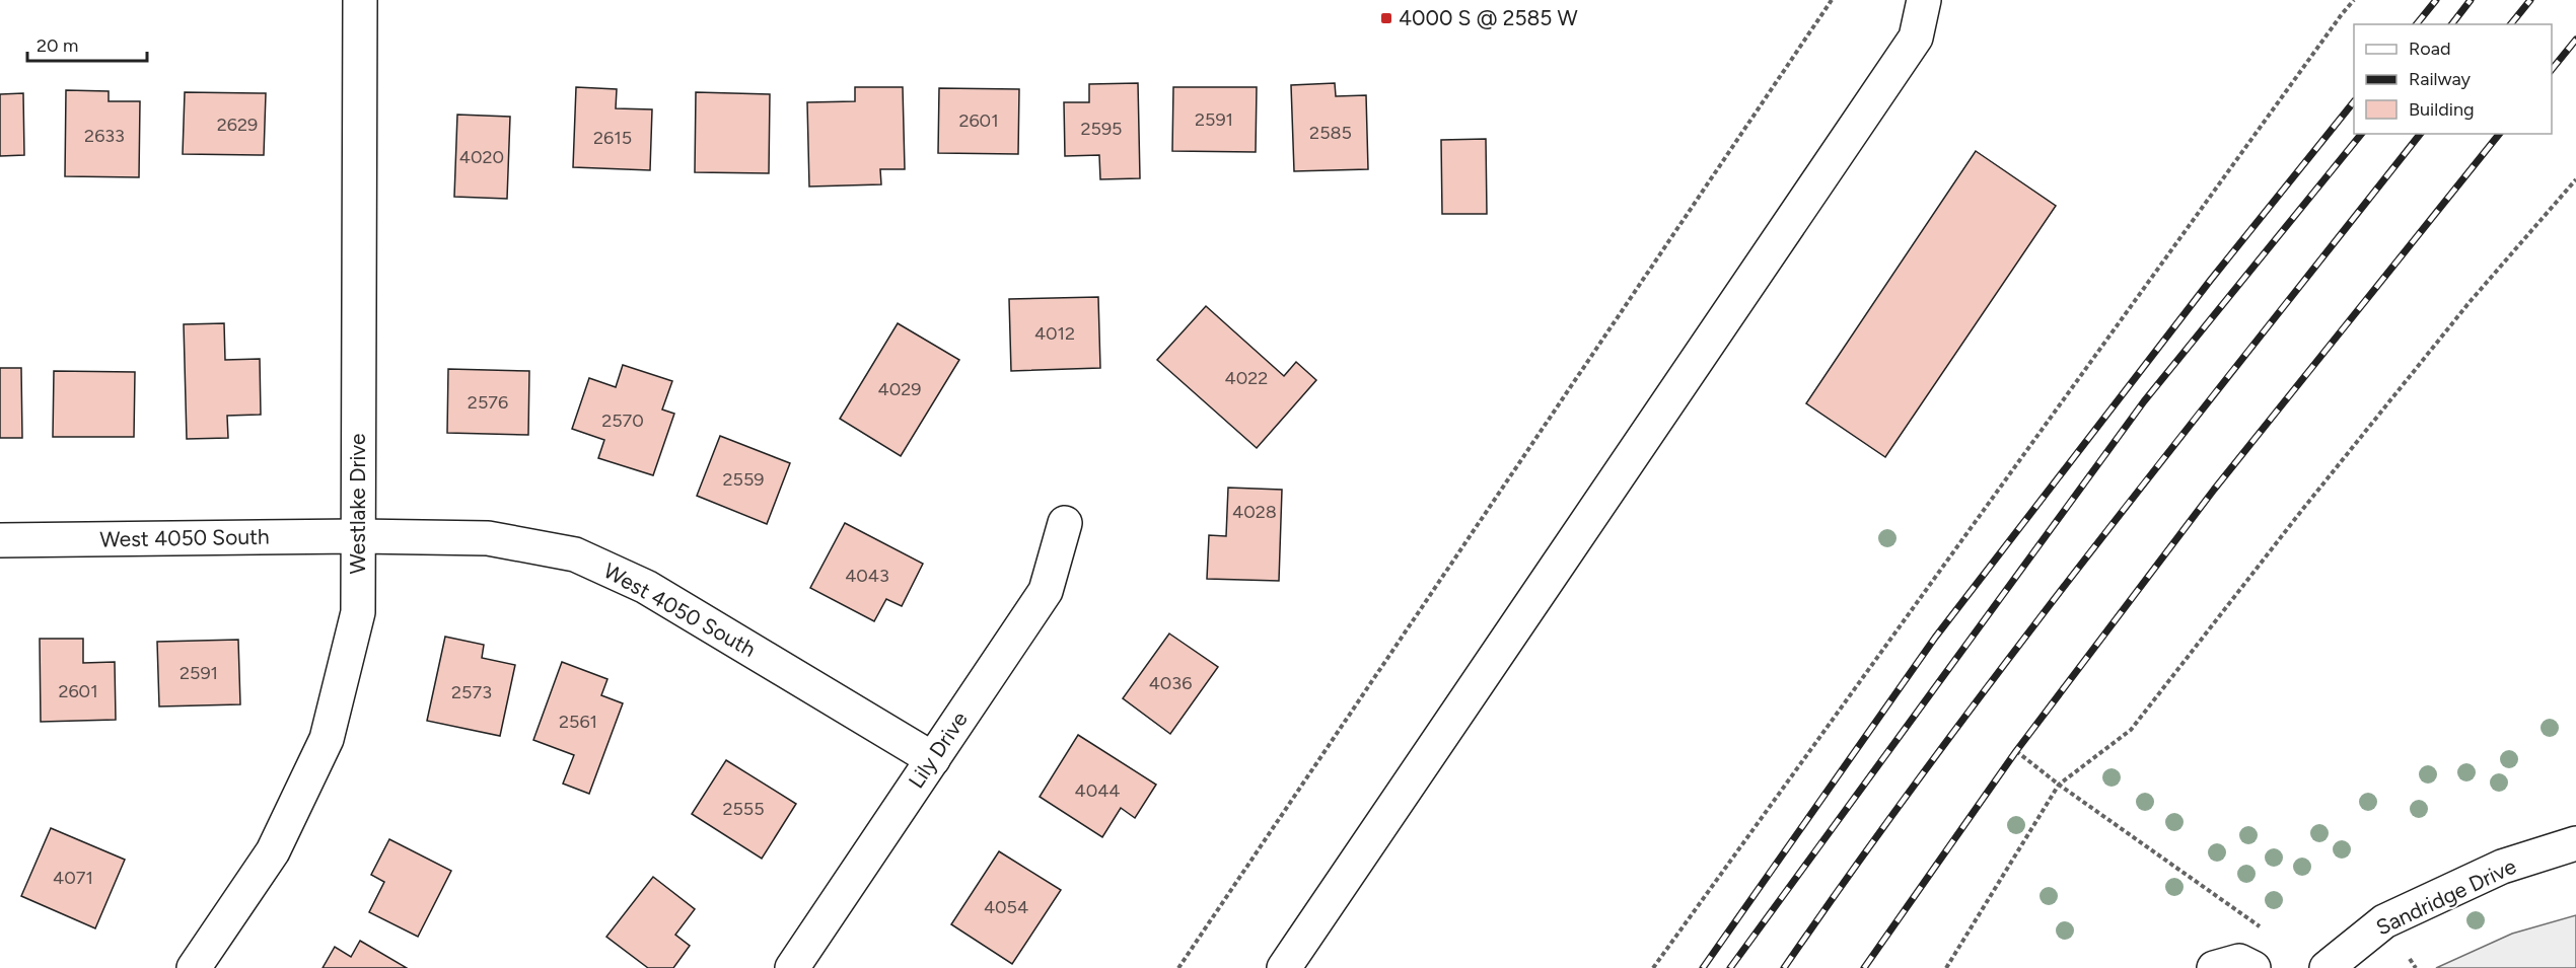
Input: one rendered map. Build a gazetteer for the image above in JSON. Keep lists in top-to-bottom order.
{
  "streets": {
    "street": [
      "Westlake Drive",
      "West 4050 South",
      "Lily Drive",
      "Sandridge Drive"
    ]
  },
  "crossings": [
    ["Westlake Drive", "West 4050 South"],
    ["West 4050 South", "Lily Drive"]
  ],
  "places": {
    "transit": ["4000 S @ 2585 W"]
  },
  "house_numbers": [
    "2591",
    "2601",
    "2629",
    "2595",
    "2585",
    "2633",
    "2615",
    "4020",
    "4012",
    "4022",
    "4029",
    "2576",
    "2570",
    "2559",
    "4028",
    "4043",
    "2591",
    "4036",
    "2601",
    "2573",
    "2561",
    "4044",
    "2555",
    "4071",
    "4054"
  ],
  "legend": ["Road", "Railway", "Building"],
  "scale_bar": "20 m"
}
